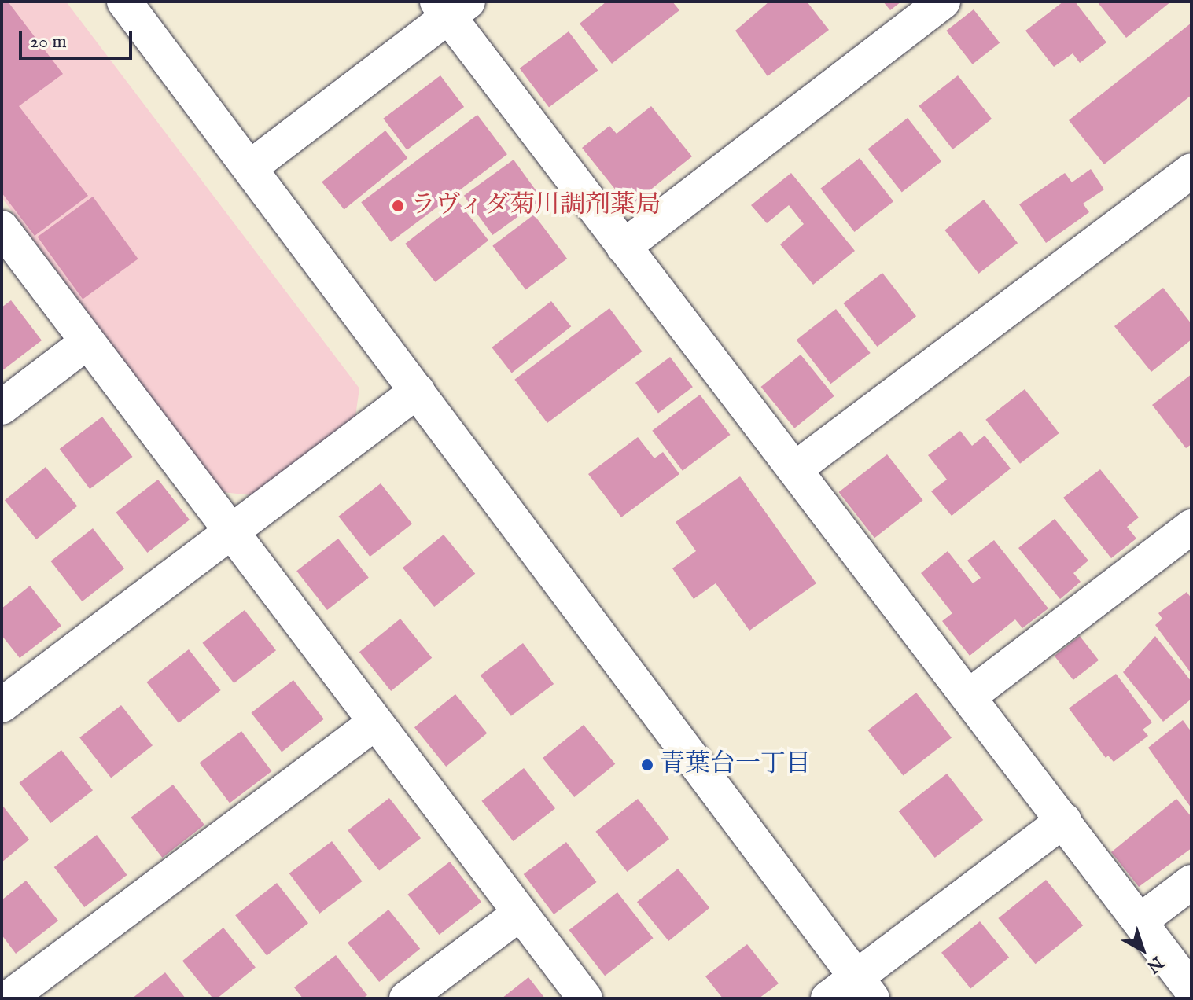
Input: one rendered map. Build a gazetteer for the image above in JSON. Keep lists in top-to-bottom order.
{
  "places": ["ラヴィダ菊川調剤薬局", "青葉台一丁目"],
  "scale_bar": "20 m",
  "north": "bottom right"
}
